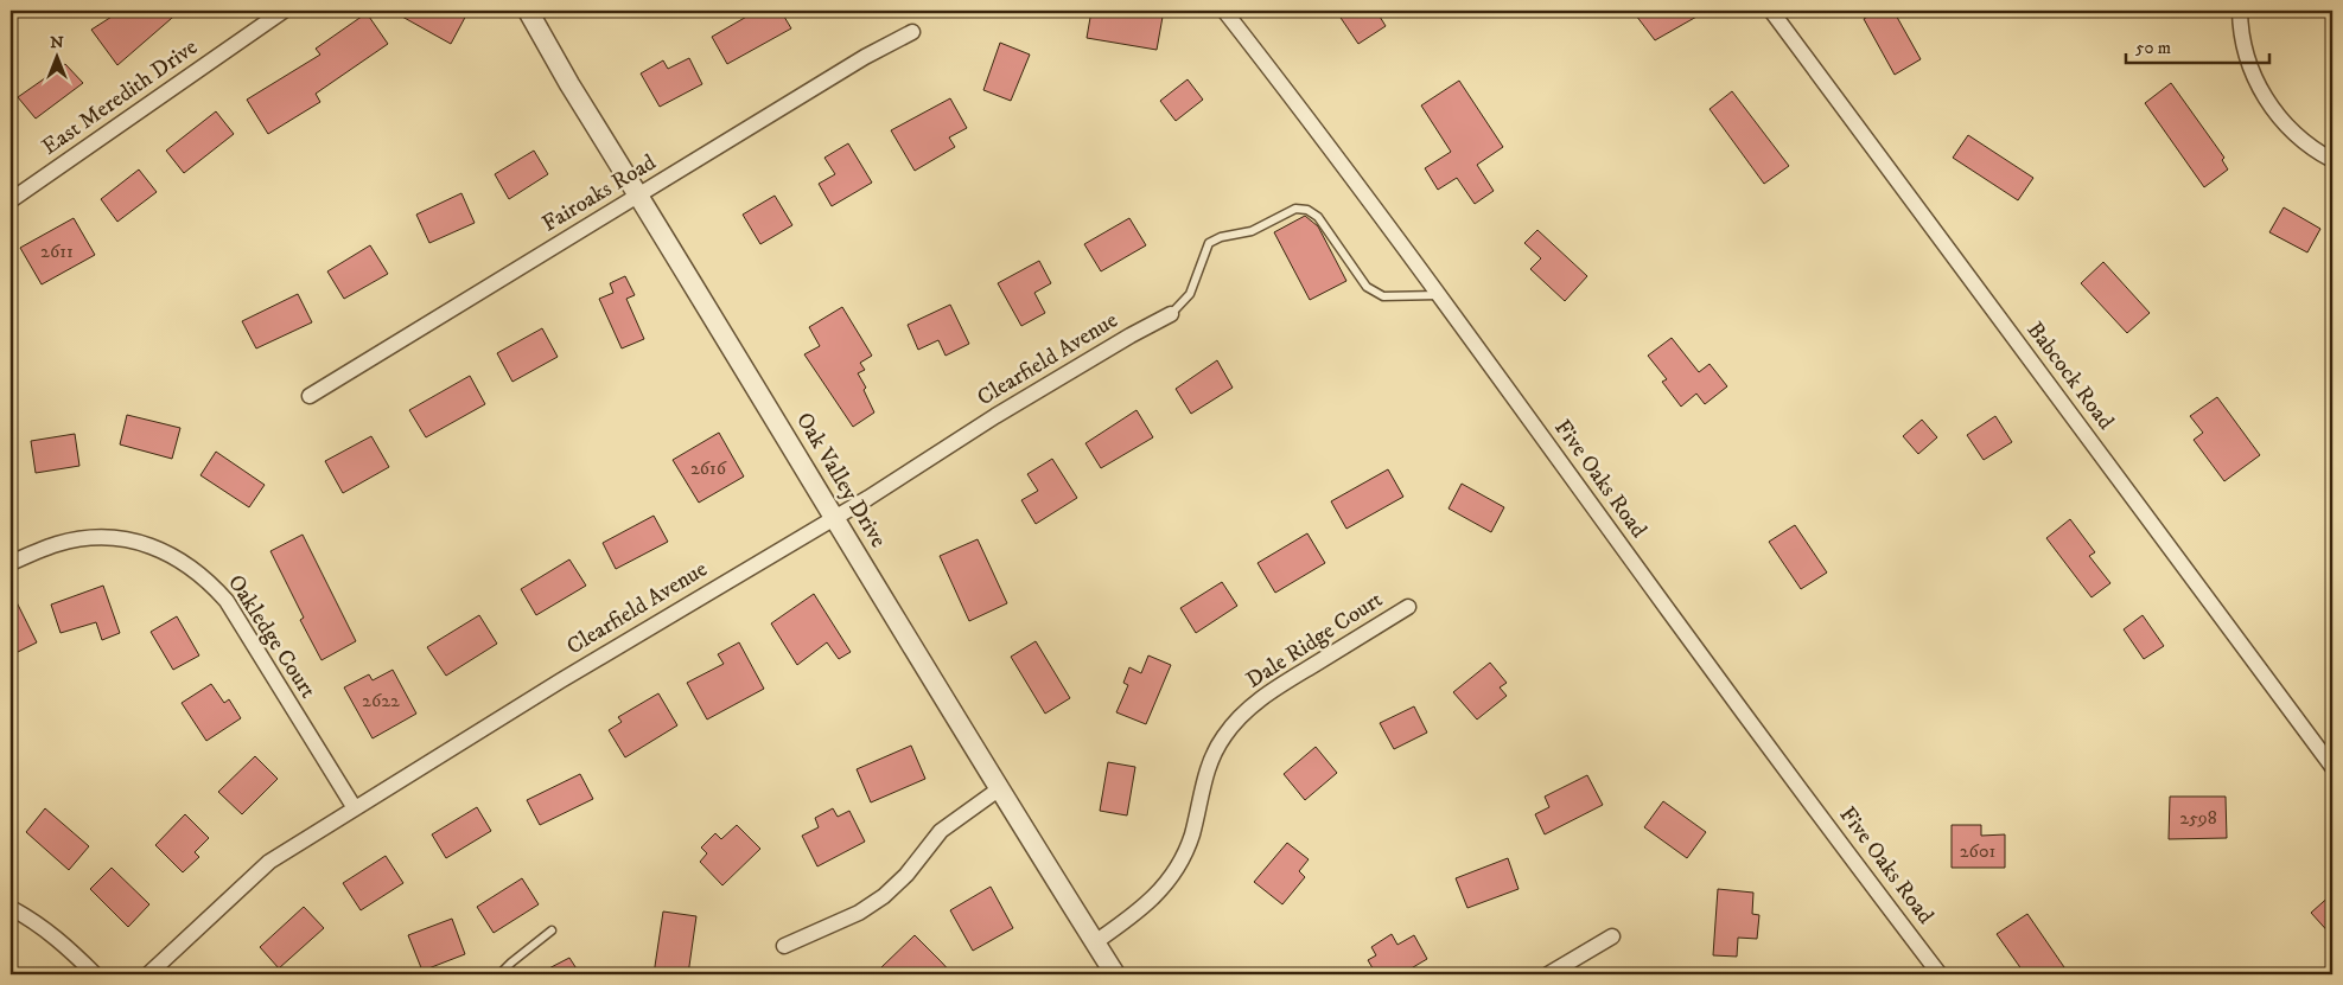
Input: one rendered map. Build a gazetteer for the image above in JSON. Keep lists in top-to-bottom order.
{
  "streets": {
    "street": [
      "East Meredith Drive",
      "Fairoaks Road",
      "Clearfield Avenue",
      "Babcock Road",
      "Five Oaks Road",
      "Oak Valley Drive",
      "Oakledge Court",
      "Dale Ridge Court"
    ]
  },
  "crossings": [
    ["Fairoaks Road", "Oak Valley Drive"],
    ["Clearfield Avenue", "Oak Valley Drive"],
    ["Clearfield Avenue", "Oakledge Court"],
    ["Oak Valley Drive", "Dale Ridge Court"]
  ],
  "house_numbers": [
    "2611",
    "2616",
    "2622",
    "2598",
    "2601"
  ],
  "scale_bar": "50 m",
  "north": "top"
}
